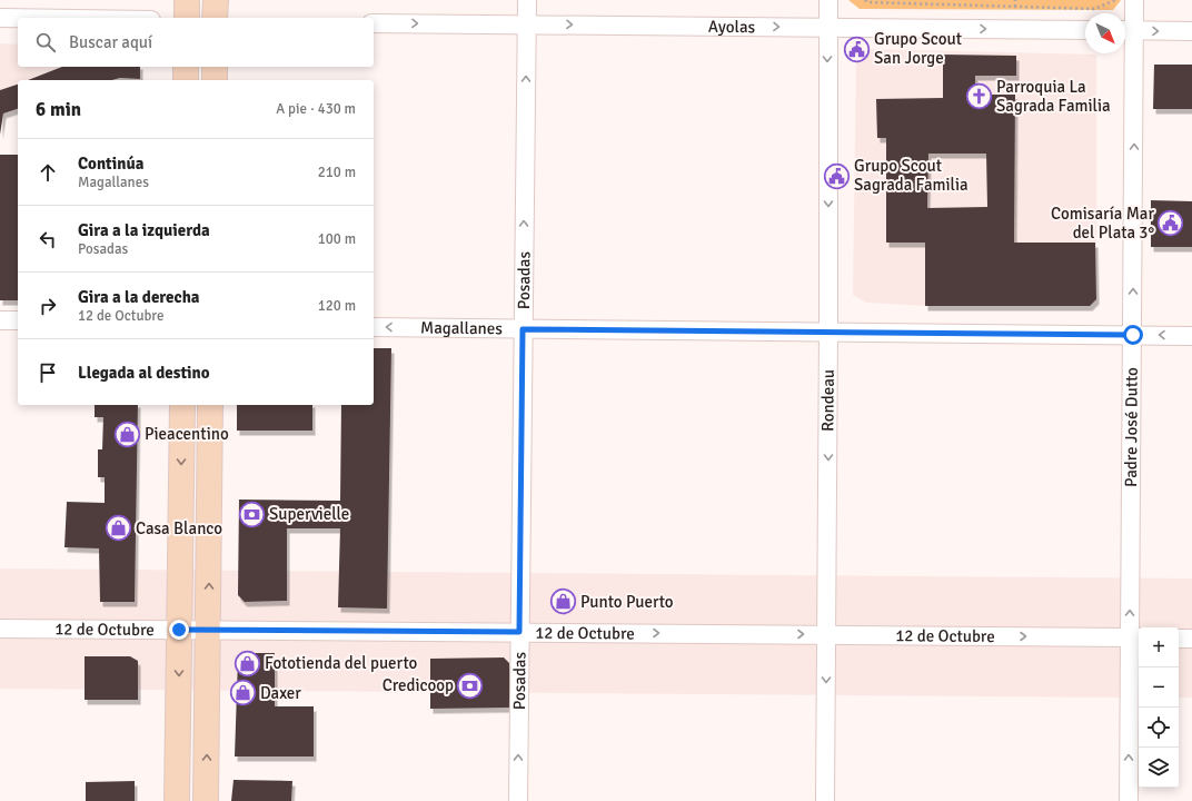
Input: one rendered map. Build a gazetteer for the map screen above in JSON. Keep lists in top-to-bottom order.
{
  "streets": {
    "street": [
      "Ayolas",
      "Posadas",
      "Magallanes",
      "Rondeau",
      "Padre José Dutto",
      "12 de Octubre"
    ]
  },
  "crossings": [
    ["Ayolas", "Posadas"],
    ["Ayolas", "Rondeau"],
    ["Posadas", "Magallanes"],
    ["Posadas", "12 de Octubre"],
    ["Magallanes", "Rondeau"],
    ["Magallanes", "Padre José Dutto"],
    ["Rondeau", "12 de Octubre"],
    ["Padre José Dutto", "12 de Octubre"]
  ],
  "one_way": [
    "Ayolas",
    "Posadas",
    "Rondeau",
    "Padre José Dutto",
    "12 de Octubre"
  ],
  "places": {
    "public building": ["Grupo Scout San Jorge", "Grupo Scout Sagrada Familia", "Comisaría Mar del Plata 3°"],
    "church": ["Parroquia La Sagrada Familia"],
    "shop": [
      "Pieacentino",
      "Casa Blanco",
      "Punto Puerto",
      "Fototienda del puerto",
      "Daxer"
    ],
    "bank": ["Supervielle", "Credicoop"]
  },
  "north": "bottom right",
  "page": {
    "search": "Buscar aquí",
    "heading": ["6 min", "A pie · 430 m"],
    "list": [
      ["Continúa", "Magallanes", "210 m"],
      ["Gira a la izquierda", "Posadas", "100 m"],
      ["Gira a la derecha", "12 de Octubre", "120 m"],
      "Llegada al destino"
    ],
    "map_buttons": ["+", "−"]
  }
}
